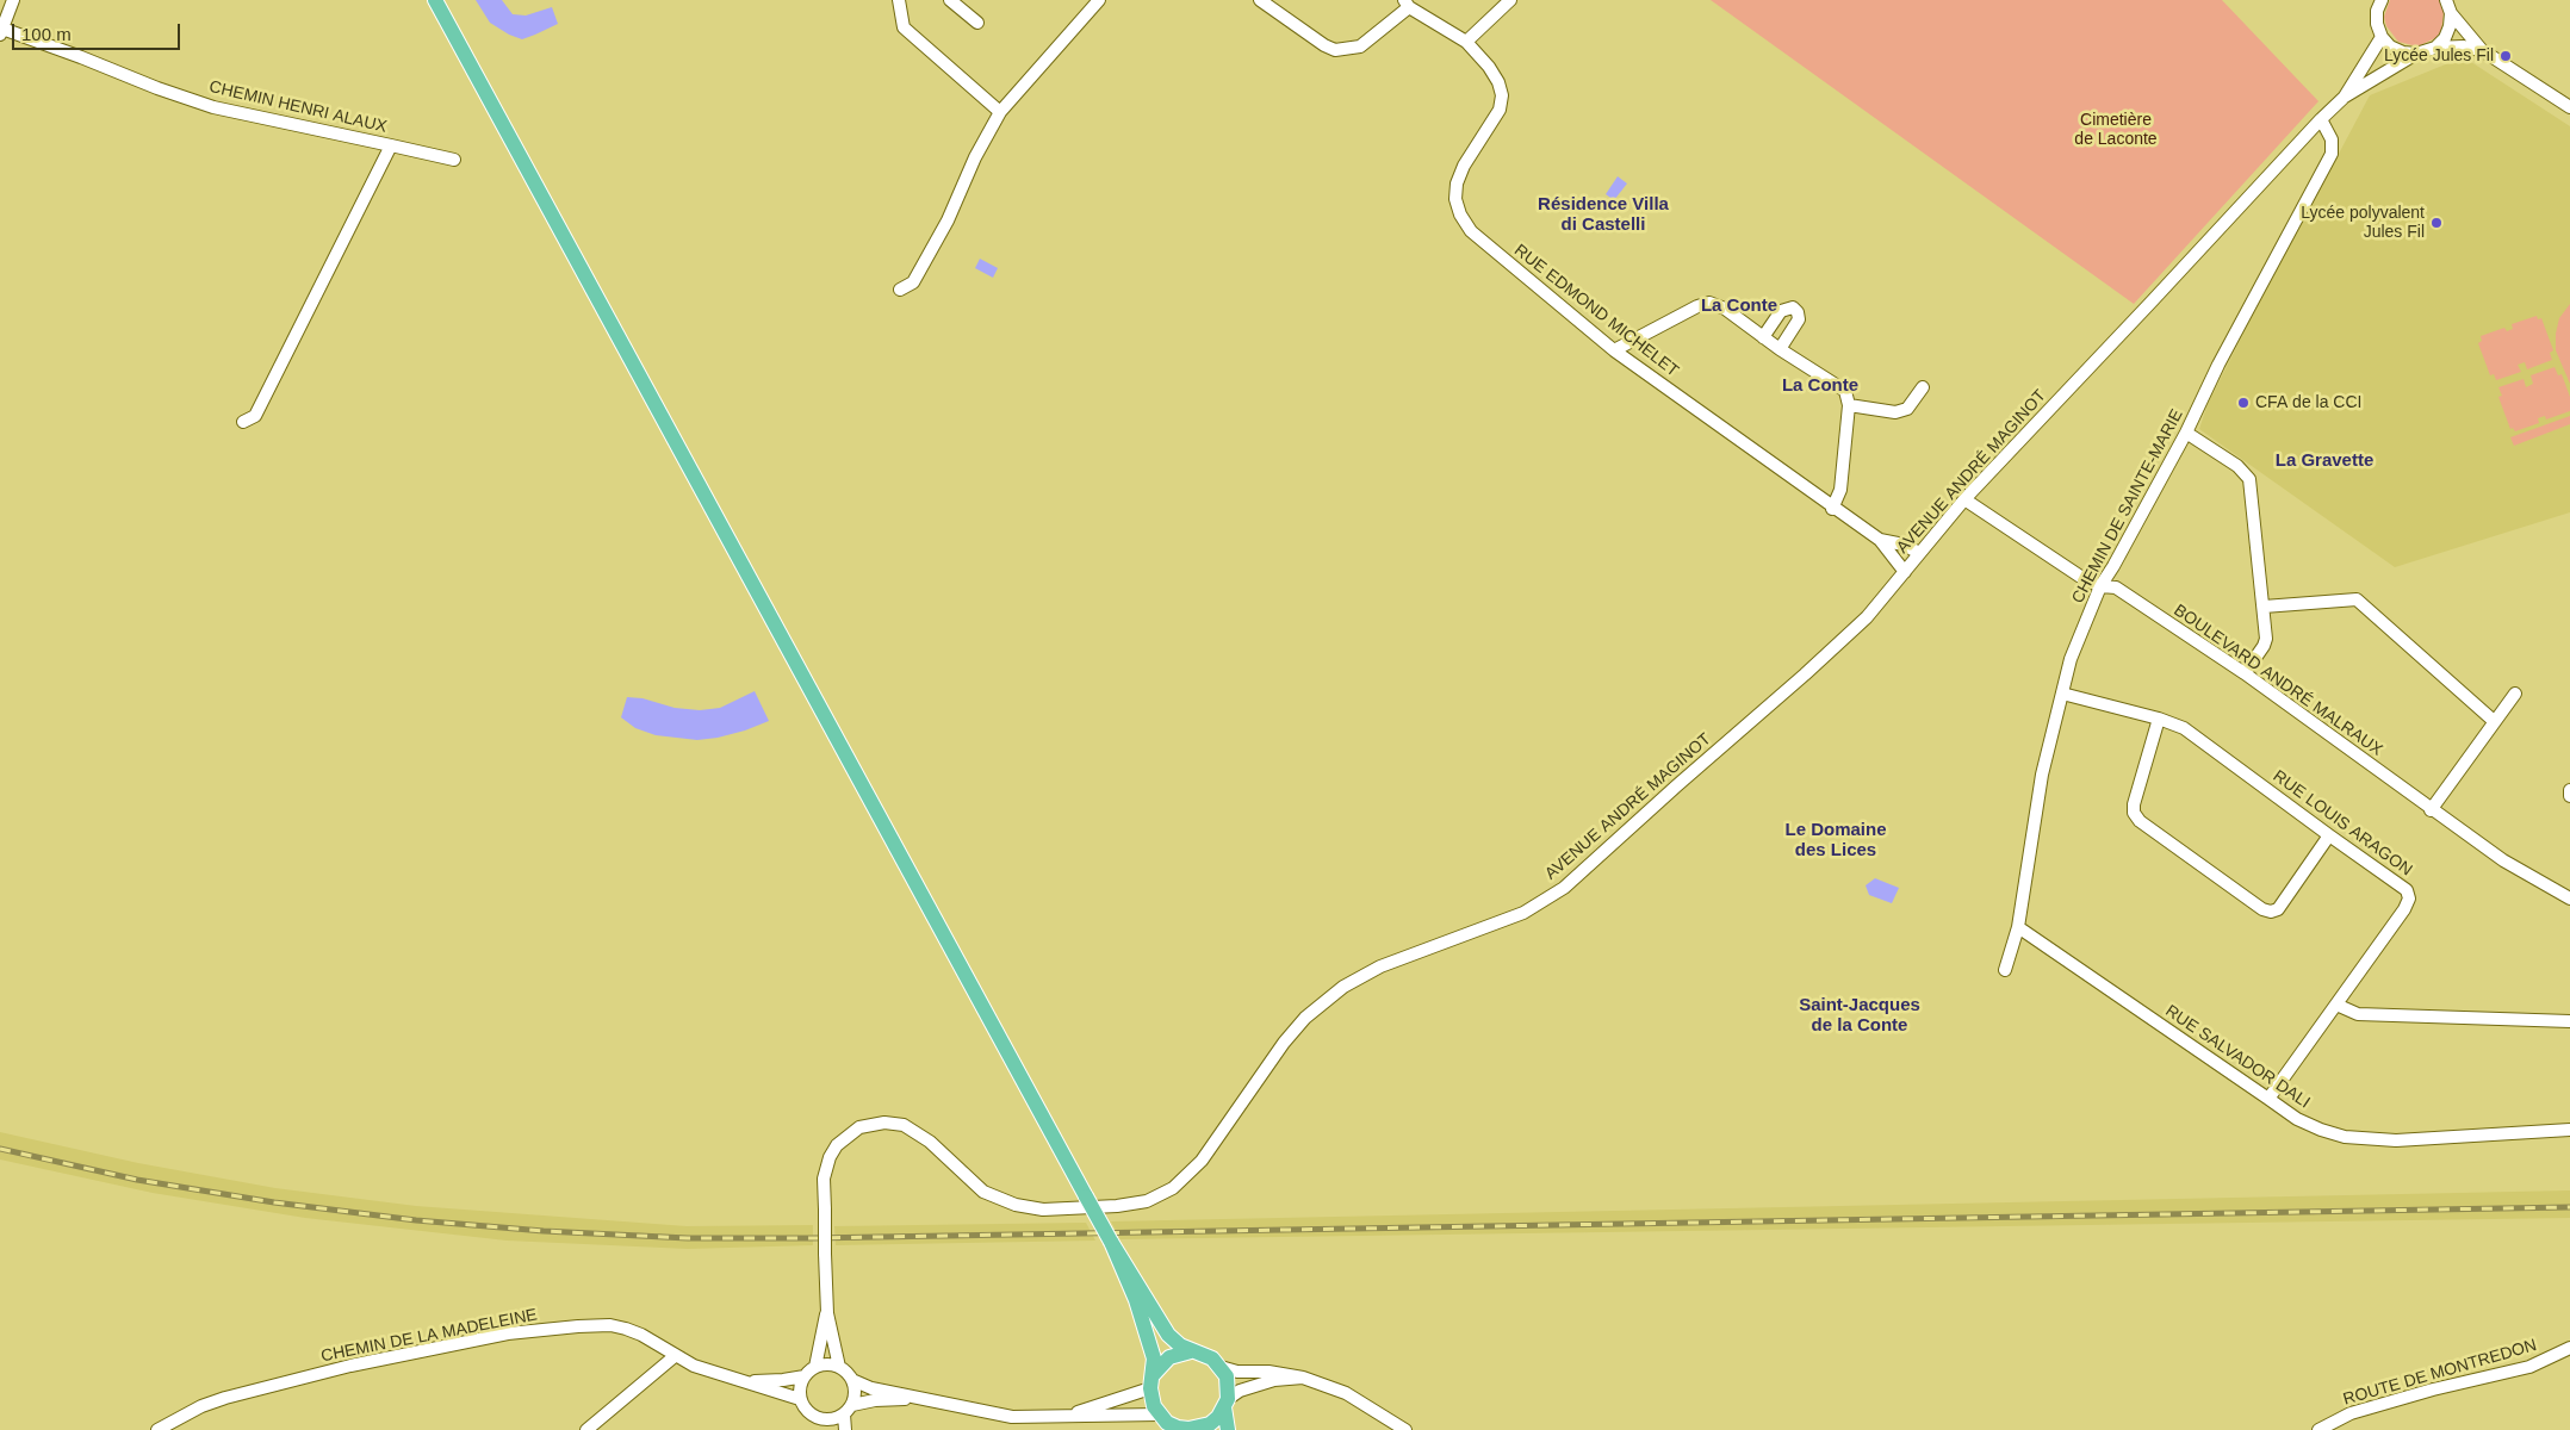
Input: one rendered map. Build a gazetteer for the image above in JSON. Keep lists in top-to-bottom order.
{
  "streets": {
    "street": [
      "CHEMIN HENRI ALAUX",
      "RUE EDMOND MICHELET",
      "AVENUE ANDRÉ MAGINOT",
      "CHEMIN DE SAINTE-MARIE",
      "BOULEVARD ANDRÉ MALRAUX",
      "RUE LOUIS ARAGON",
      "RUE SALVADOR DALI",
      "CHEMIN DE LA MADELEINE",
      "ROUTE DE MONTREDON"
    ]
  },
  "crossings": [
    ["RUE EDMOND MICHELET", "AVENUE ANDRÉ MAGINOT"],
    ["AVENUE ANDRÉ MAGINOT", "CHEMIN DE SAINTE-MARIE"],
    ["AVENUE ANDRÉ MAGINOT", "BOULEVARD ANDRÉ MALRAUX"],
    ["CHEMIN DE SAINTE-MARIE", "BOULEVARD ANDRÉ MALRAUX"],
    ["CHEMIN DE SAINTE-MARIE", "RUE LOUIS ARAGON"],
    ["CHEMIN DE SAINTE-MARIE", "RUE SALVADOR DALI"],
    ["RUE LOUIS ARAGON", "RUE SALVADOR DALI"]
  ],
  "districts": [
    "Résidence Villa di Castelli",
    "La Conte",
    "La Conte",
    "La Gravette",
    "Le Domaine des Lices",
    "Saint-Jacques de la Conte"
  ],
  "parks": ["Cimetière de Laconte"],
  "places": ["Lycée Jules Fil", "Lycée polyvalent Jules Fil", "CFA de la CCI"],
  "scale_bar": "100 m"
}
